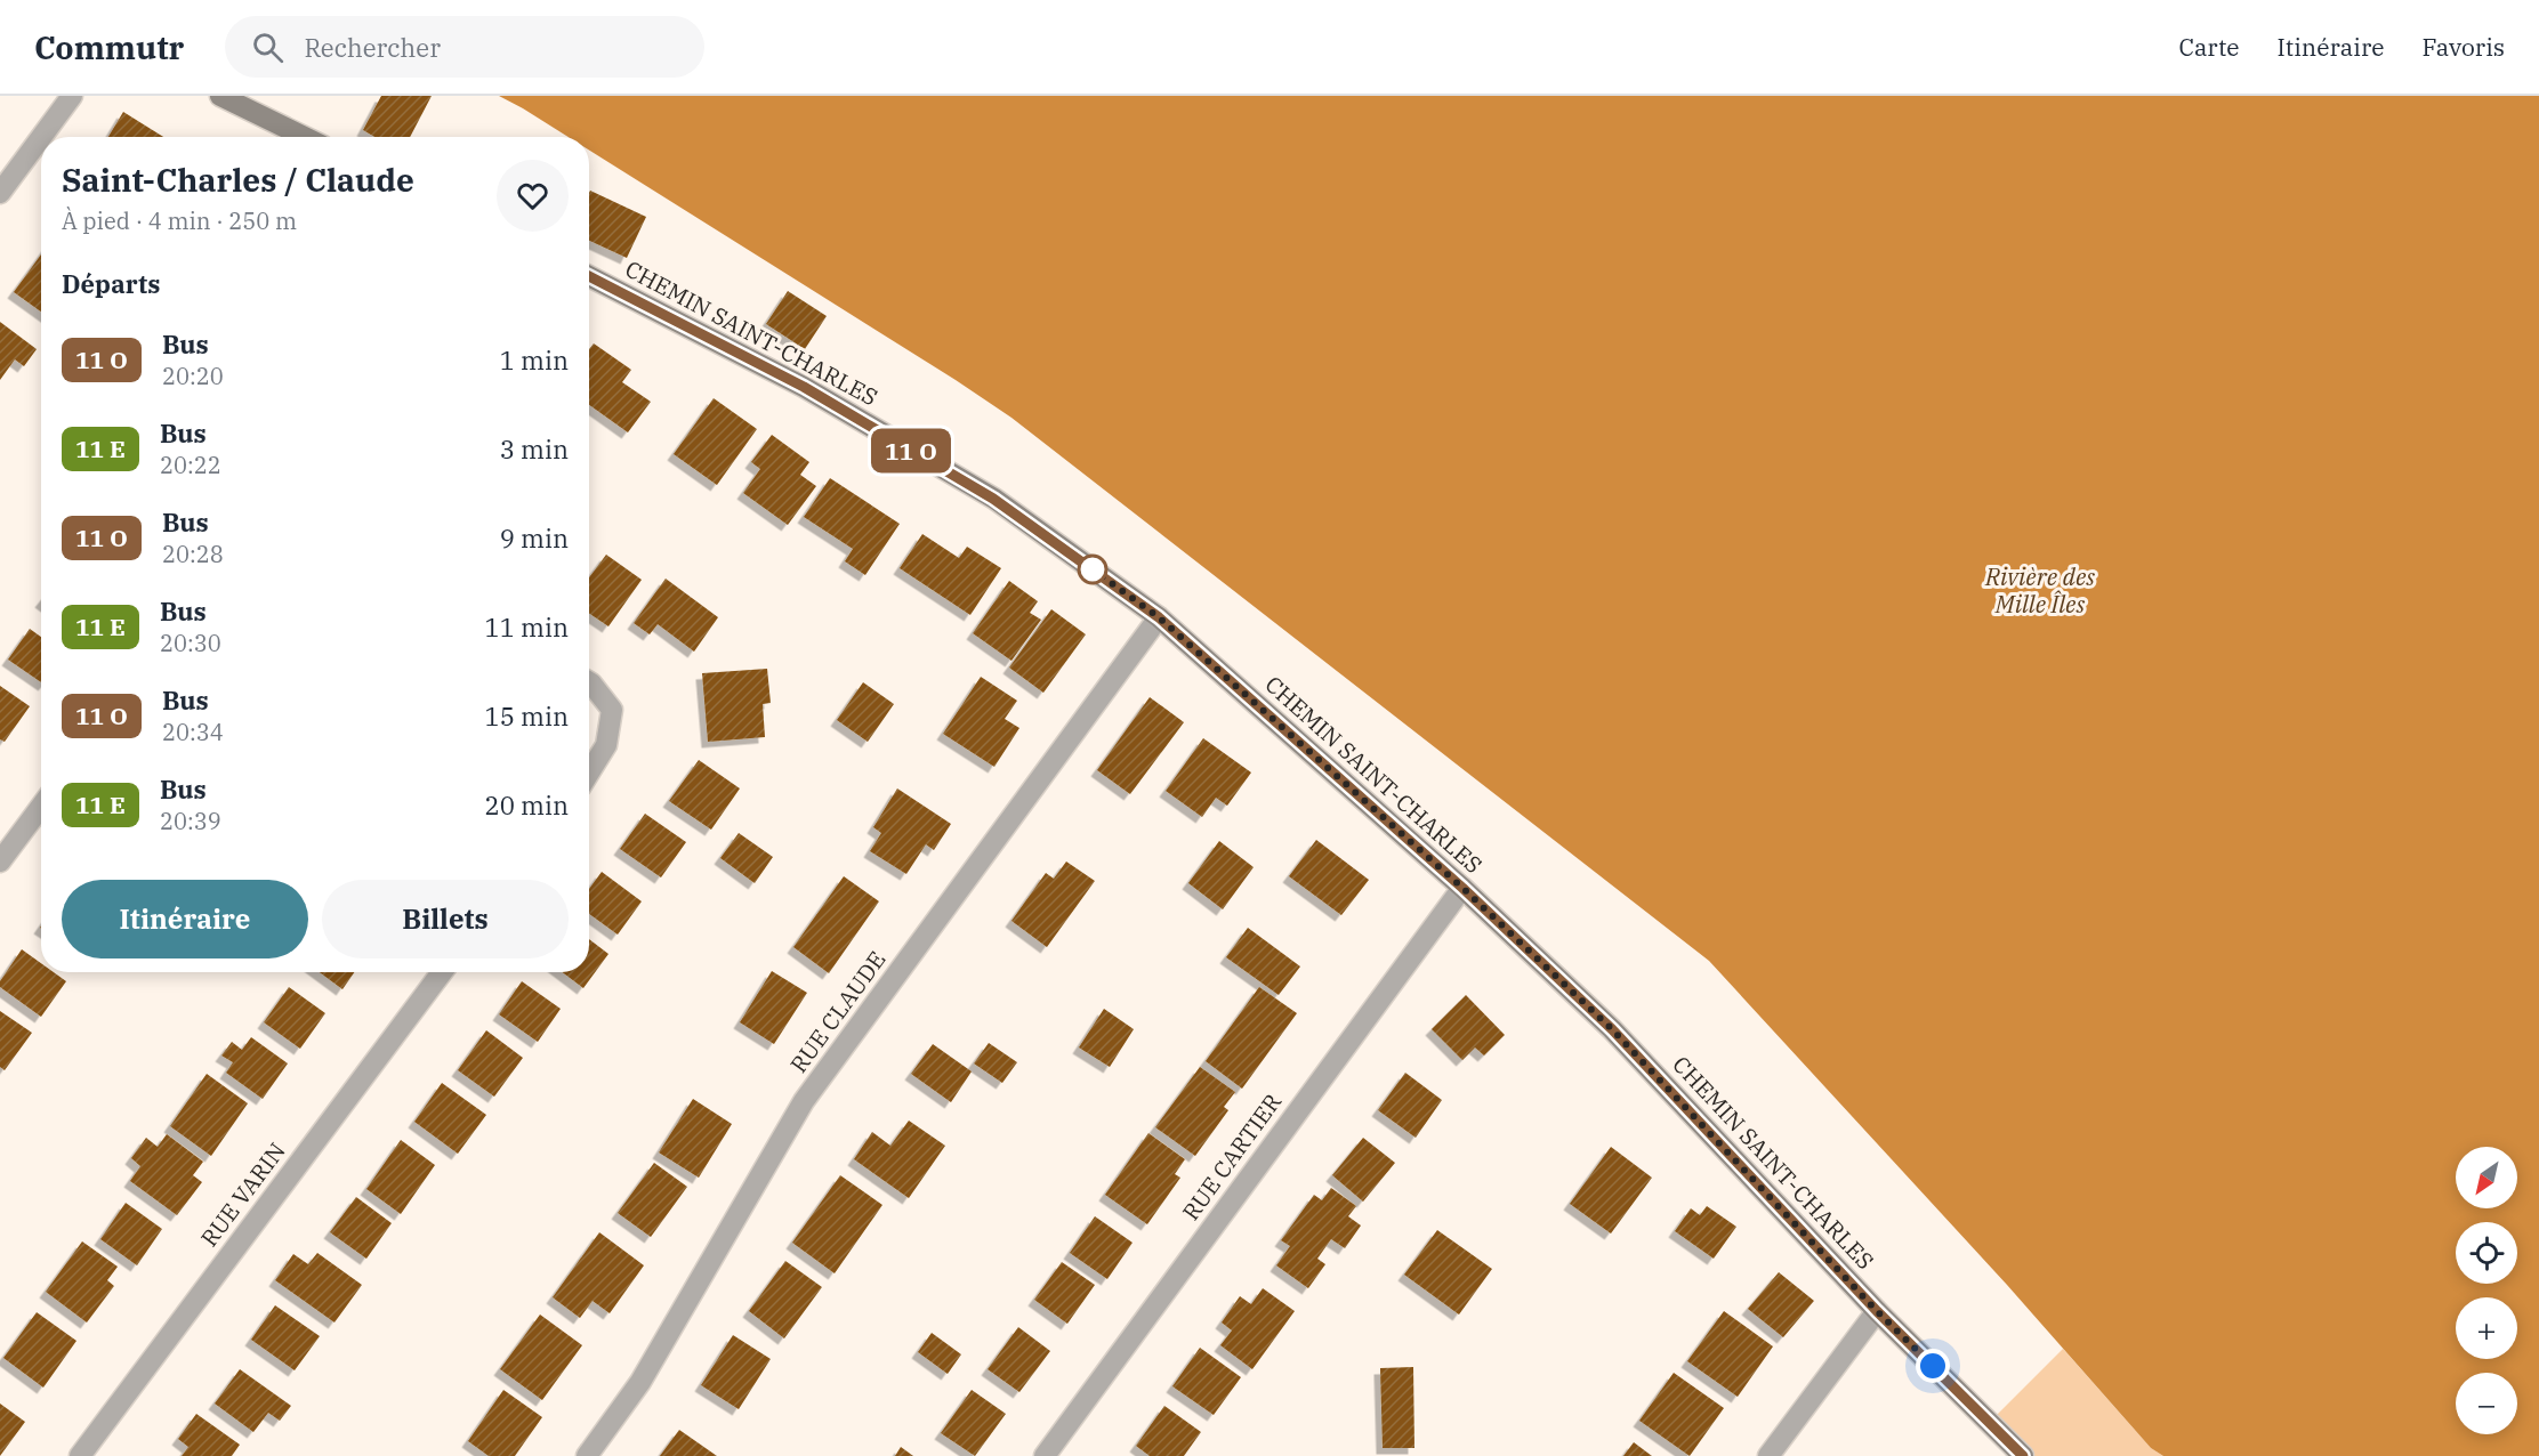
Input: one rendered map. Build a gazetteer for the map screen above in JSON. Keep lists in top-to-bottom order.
{
  "streets": {
    "main road": ["CHEMIN SAINT-CHARLES"],
    "street": ["RUE CLAUDE", "RUE CARTIER", "RUE VARIN"]
  },
  "crossings": [
    ["CHEMIN SAINT-CHARLES", "RUE CLAUDE"],
    ["CHEMIN SAINT-CHARLES", "RUE CARTIER"]
  ],
  "water": ["Rivière des Mille Îles"],
  "north": "bottom left",
  "page": {
    "header": "Commutr",
    "search": "Rechercher",
    "nav": ["Carte", "Itinéraire", "Favoris"],
    "on_map": "11 O",
    "heading": [
      ["Saint-Charles / Claude", "À pied · 4 min · 250 m"],
      "Départs"
    ],
    "list": [
      {
        "mark": "11 O",
        "name": "Bus",
        "note": "20:20",
        "value": "1 min"
      },
      {
        "mark": "11 E",
        "name": "Bus",
        "note": "20:22",
        "value": "3 min"
      },
      {
        "mark": "11 O",
        "name": "Bus",
        "note": "20:28",
        "value": "9 min"
      },
      {
        "mark": "11 E",
        "name": "Bus",
        "note": "20:30",
        "value": "11 min"
      },
      {
        "mark": "11 O",
        "name": "Bus",
        "note": "20:34",
        "value": "15 min"
      },
      {
        "mark": "11 E",
        "name": "Bus",
        "note": "20:39",
        "value": "20 min"
      }
    ],
    "buttons": ["Itinéraire", "Billets"],
    "map_buttons": ["+", "−"]
  }
}
